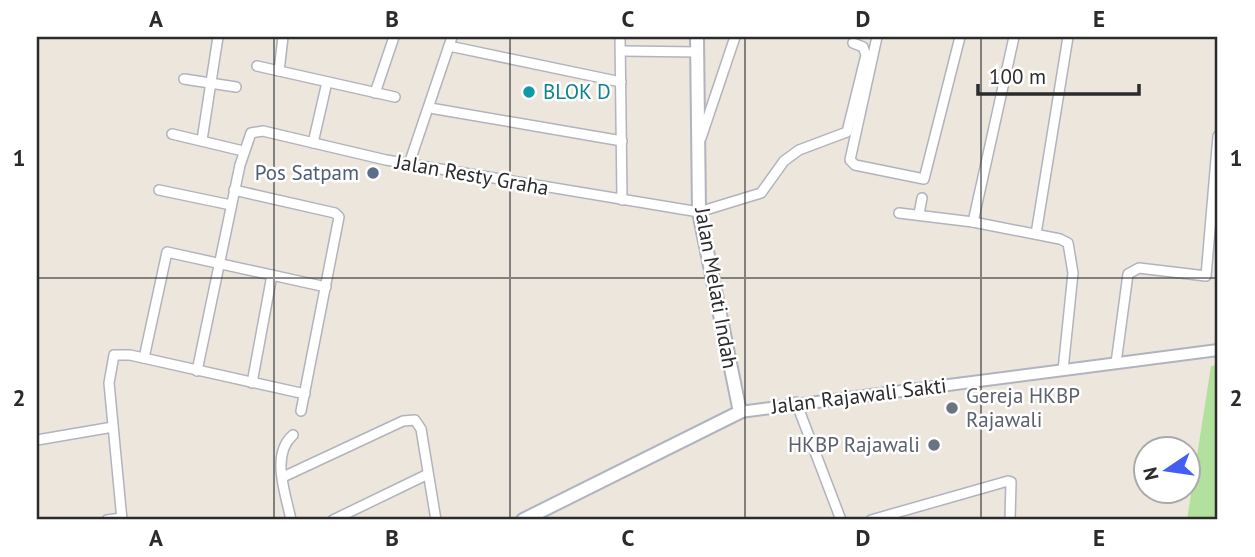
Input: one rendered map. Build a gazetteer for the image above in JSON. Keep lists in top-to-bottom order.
{
  "streets": {
    "main road": ["Jalan Melati Indah", "Jalan Rajawali Sakti"],
    "street": ["Jalan Resty Graha"]
  },
  "crossings": [
    ["Jalan Resty Graha", "Jalan Melati Indah"],
    ["Jalan Melati Indah", "Jalan Rajawali Sakti"]
  ],
  "places": [
    "BLOK D",
    "Pos Satpam",
    "Gereja HKBP Rajawali",
    "HKBP Rajawali"
  ],
  "scale_bar": "100 m",
  "north": "left",
  "grid": {
    "columns": [
      "A",
      "B",
      "C",
      "D",
      "E"
    ],
    "rows": ["1", "2"]
  }
}
